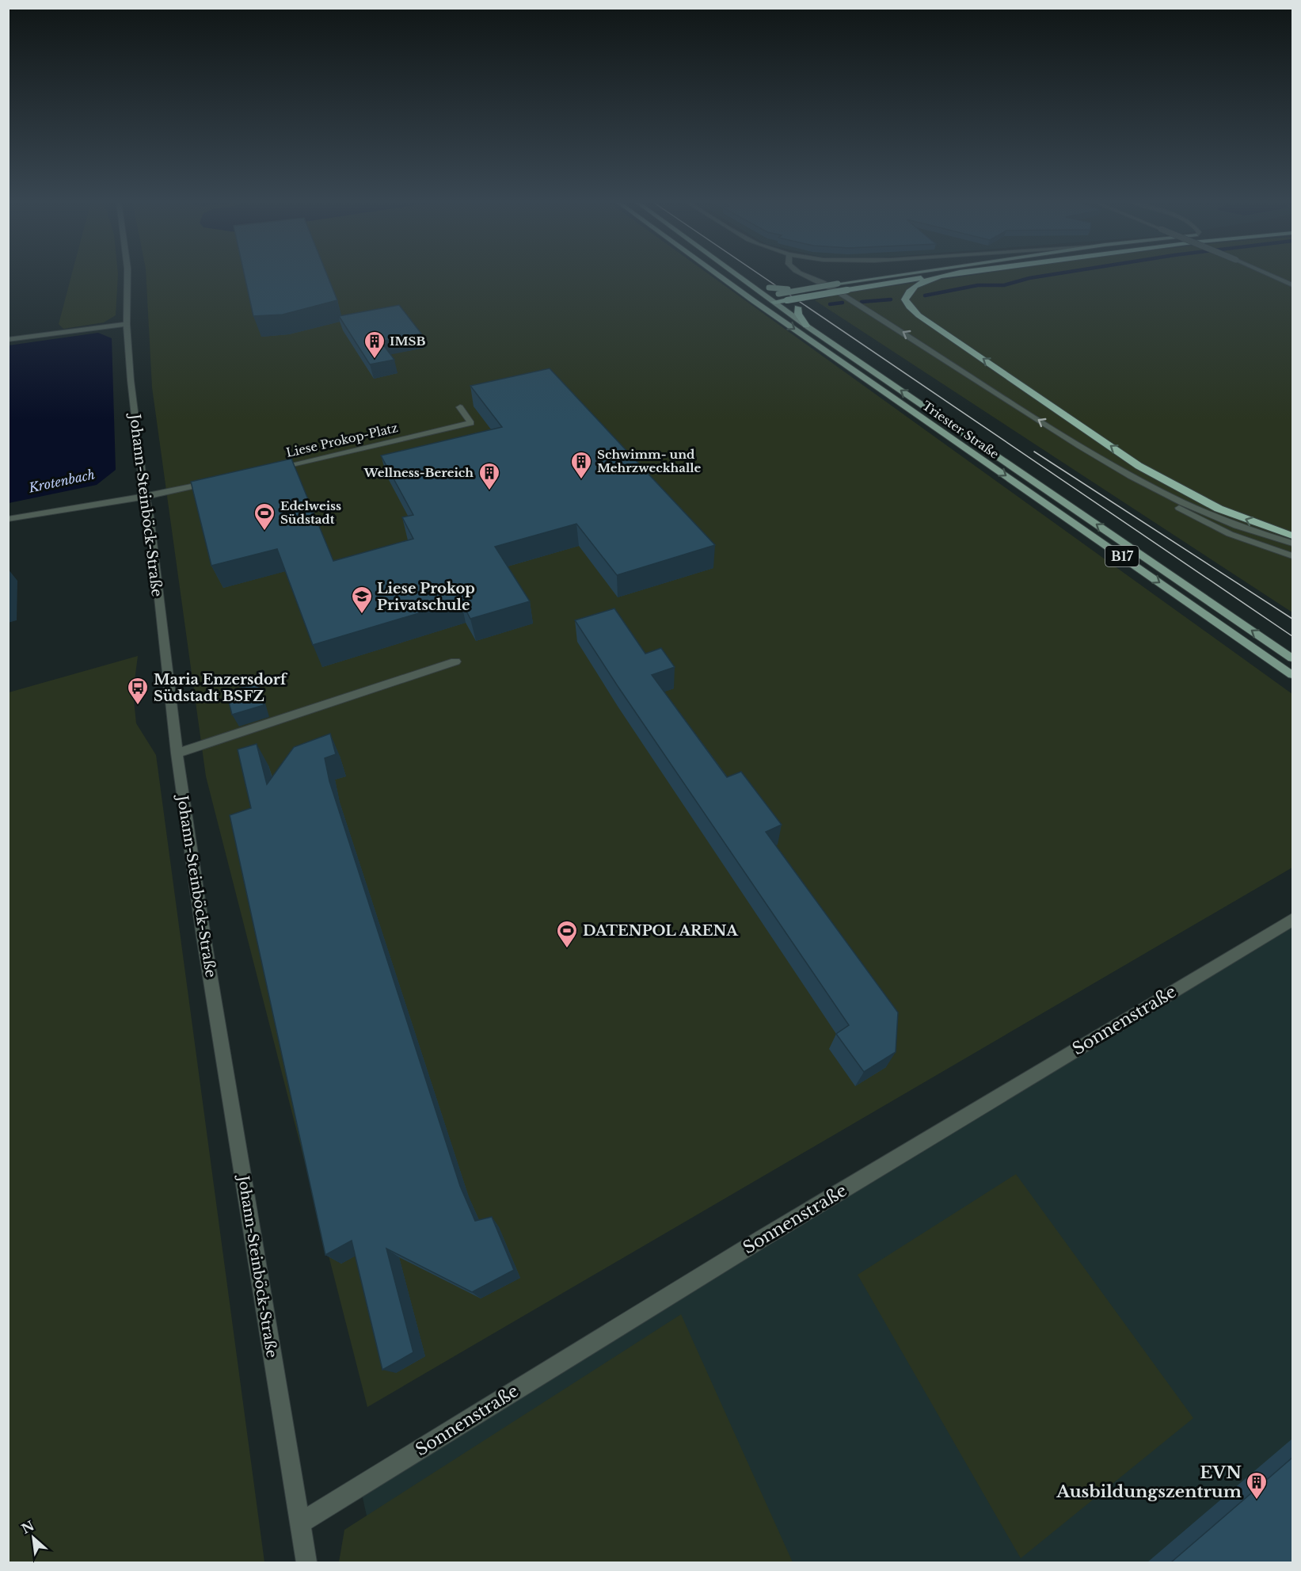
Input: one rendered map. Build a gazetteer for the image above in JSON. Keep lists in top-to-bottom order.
{
  "streets": {
    "main road": ["Triester Straße", "B17"],
    "street": ["Liese Prokop-Platz", "Johann-Steinböck-Straße", "Sonnenstraße"]
  },
  "crossings": [
    ["Johann-Steinböck-Straße", "Sonnenstraße"]
  ],
  "water": ["Krotenbach"],
  "places": {
    "building": [
      "IMSB",
      "Schwimm- und Mehrzweckhalle",
      "Wellness-Bereich",
      "EVN Ausbildungszentrum"
    ],
    "sports": ["Edelweiss Südstadt", "DATENPOL ARENA"],
    "school or university": ["Liese Prokop Privatschule"],
    "bus stop": ["Maria Enzersdorf Südstadt BSFZ"]
  },
  "north": "top left"
}
